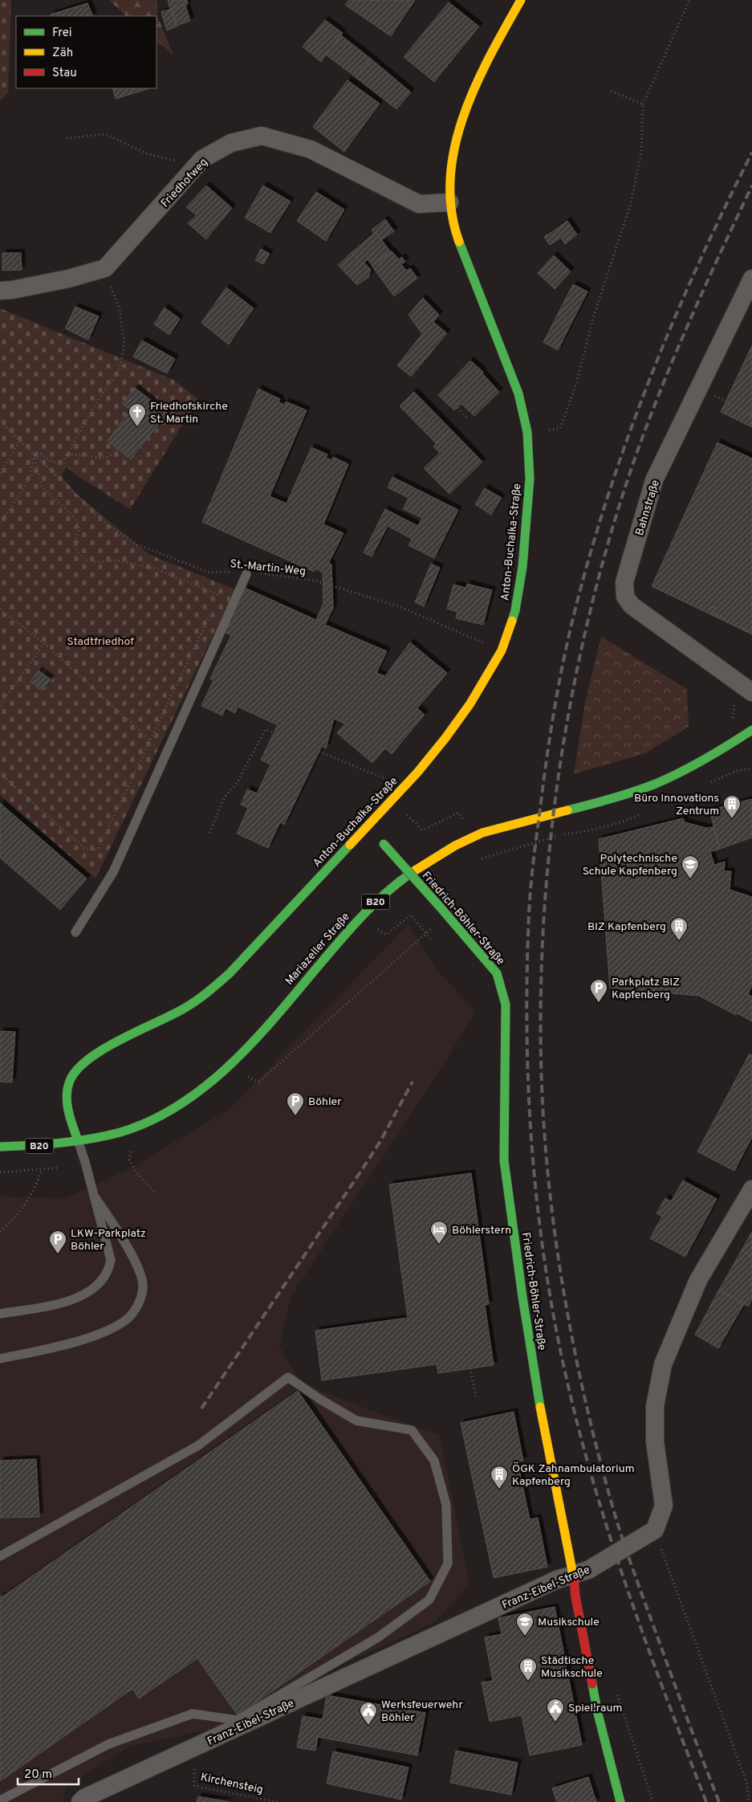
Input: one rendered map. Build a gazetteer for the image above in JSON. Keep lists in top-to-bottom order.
{
  "streets": {
    "street": [
      "Friedhofweg",
      "Bahnstraße",
      "Anton-Buchalka-Straße",
      "B20",
      "Friedrich-Böhler-Straße",
      "Mariazeller Straße",
      "Franz-Eibel-Straße"
    ],
    "path": ["St.-Martin-Weg", "Kirchensteig"]
  },
  "crossings": [
    ["Friedhofweg", "Anton-Buchalka-Straße"],
    ["Anton-Buchalka-Straße", "St.-Martin-Weg"],
    ["Anton-Buchalka-Straße", "Friedrich-Böhler-Straße"],
    ["Anton-Buchalka-Straße", "Mariazeller Straße"],
    ["Friedrich-Böhler-Straße", "Franz-Eibel-Straße"],
    ["Franz-Eibel-Straße", "Kirchensteig"]
  ],
  "parks": ["Stadtfriedhof"],
  "places": {
    "church": ["Friedhofskirche St. Martin"],
    "building": [
      "Büro Innovations Zentrum",
      "BIZ Kapfenberg",
      "ÖGK Zahnambulatorium Kapfenberg",
      "Städtische Musikschule"
    ],
    "school or university": ["Polytechnische Schule Kapfenberg", "Musikschule"],
    "parking": ["Parkplatz BIZ Kapfenberg", "Böhler", "LKW-Parkplatz Böhler"],
    "hotel": ["Böhlerstern"],
    "public building": ["Spiel!raum", "Werksfeuerwehr Böhler"]
  },
  "legend": ["Frei", "Zäh", "Stau"],
  "scale_bar": "20 m"
}
